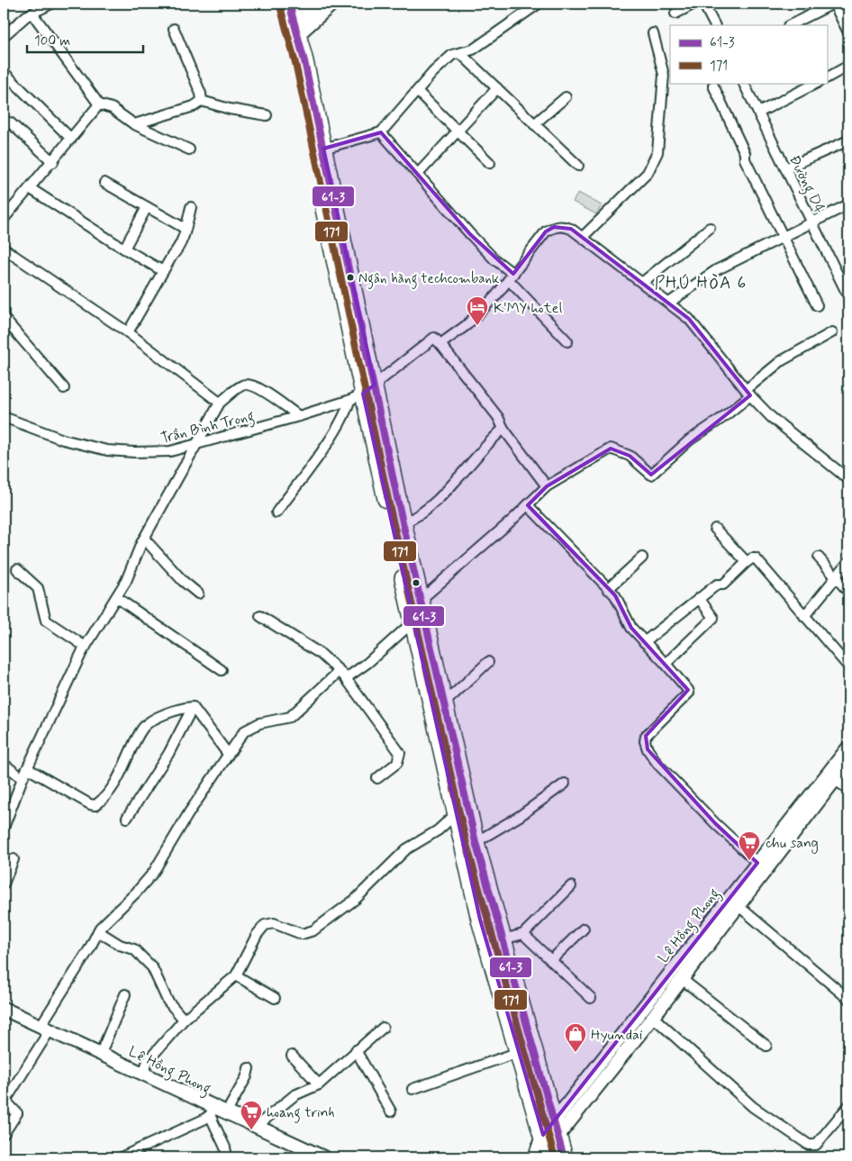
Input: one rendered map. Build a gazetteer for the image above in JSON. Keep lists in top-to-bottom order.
{
  "streets": {
    "street": ["Đường D4", "Trần Bình Trọng", "Lê Hồng Phong"]
  },
  "districts": ["PHÚ HÒA 6"],
  "places": {
    "other": ["Ngân hàng techcombank"],
    "hotel": ["K'MY hotel"],
    "supermarket": ["chu sang", "hoang trinh"],
    "shop": ["Hyundai"]
  },
  "lines": ["transit line 61-3", "transit line 171"],
  "legend": ["61-3", "171"],
  "scale_bar": "100 m"
}
